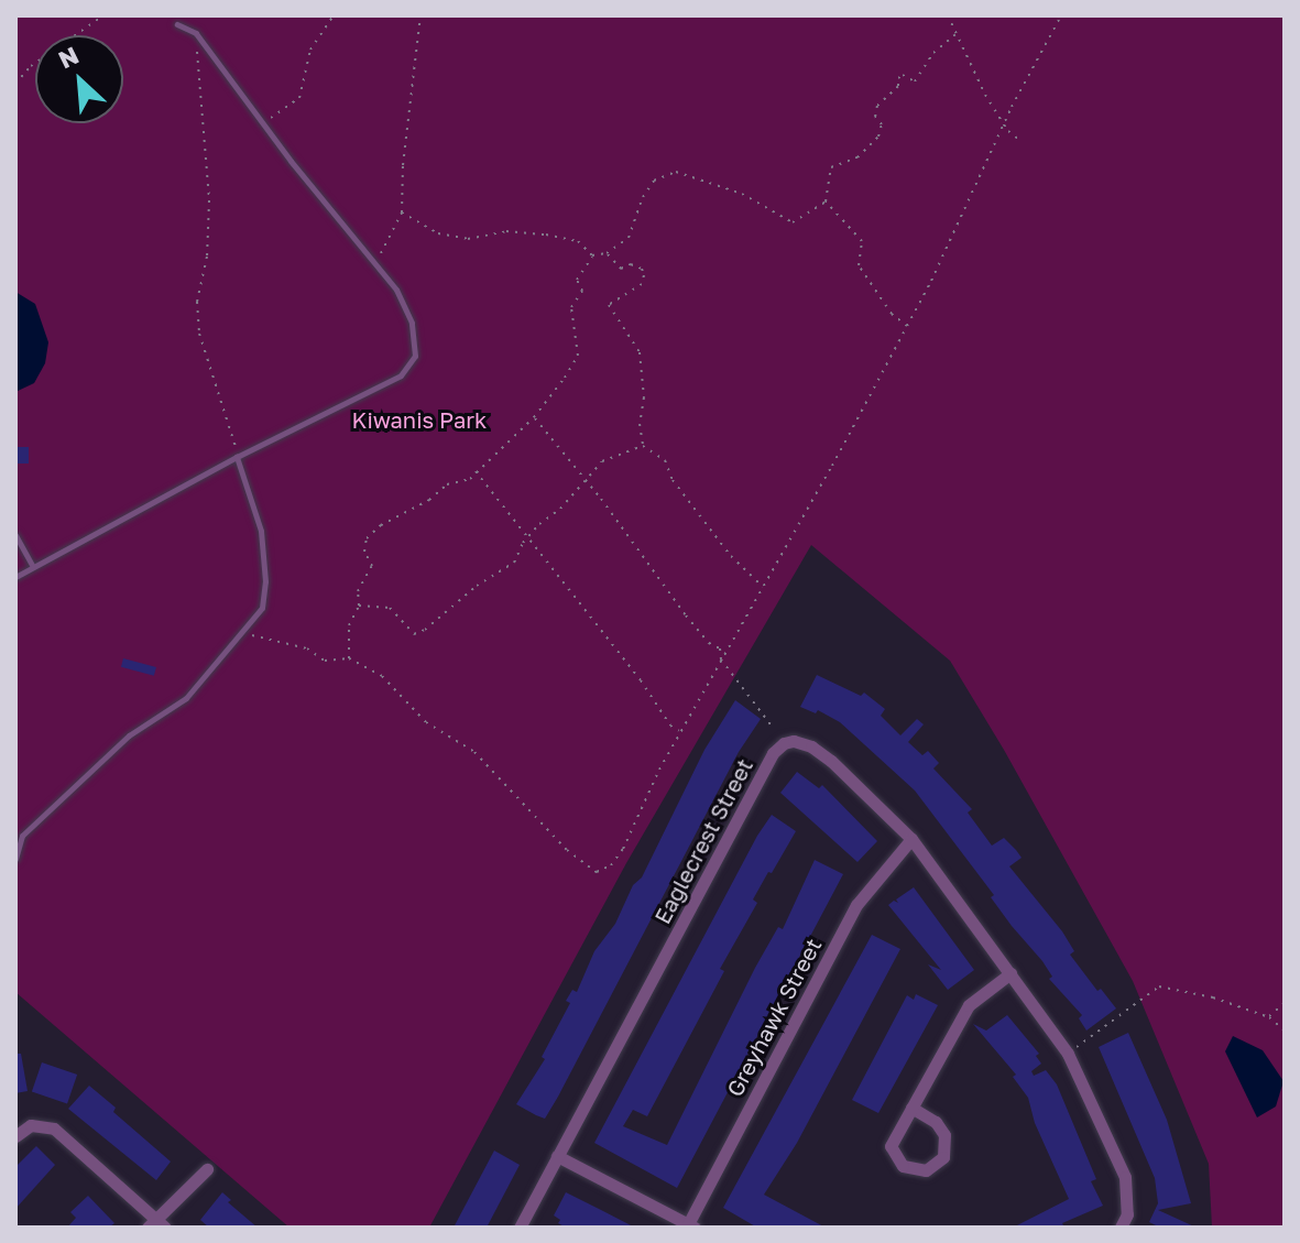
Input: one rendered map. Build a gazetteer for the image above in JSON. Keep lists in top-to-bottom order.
{
  "streets": {
    "street": ["Eaglecrest Street", "Greyhawk Street"]
  },
  "crossings": [
    ["Eaglecrest Street", "Greyhawk Street"]
  ],
  "parks": ["Kiwanis Park"],
  "north": "top left"
}
